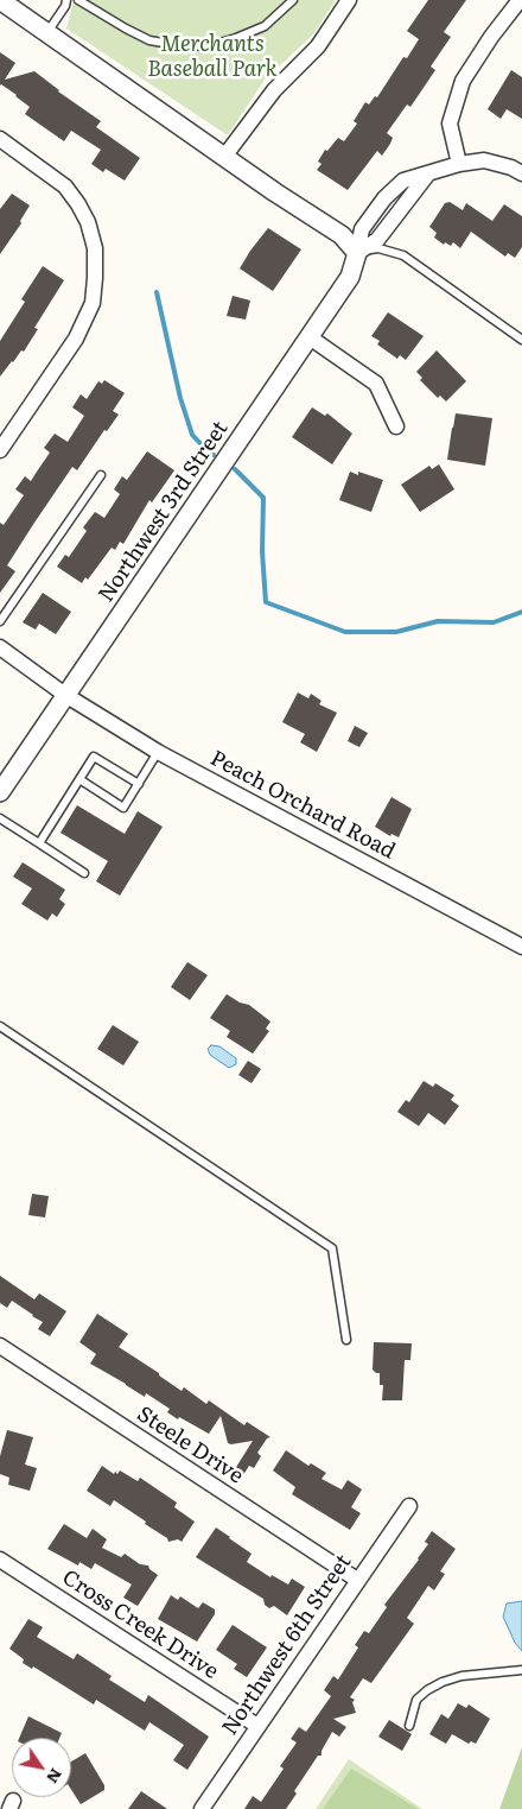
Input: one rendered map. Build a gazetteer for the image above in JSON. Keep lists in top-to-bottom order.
{
  "streets": {
    "street": [
      "Northwest 3rd Street",
      "Peach Orchard Road",
      "Steele Drive",
      "Cross Creek Drive",
      "Northwest 6th Street"
    ]
  },
  "crossings": [
    ["Northwest 3rd Street", "Peach Orchard Road"],
    ["Steele Drive", "Northwest 6th Street"],
    ["Cross Creek Drive", "Northwest 6th Street"]
  ],
  "parks": ["Merchants Baseball Park"],
  "north": "bottom right"
}
